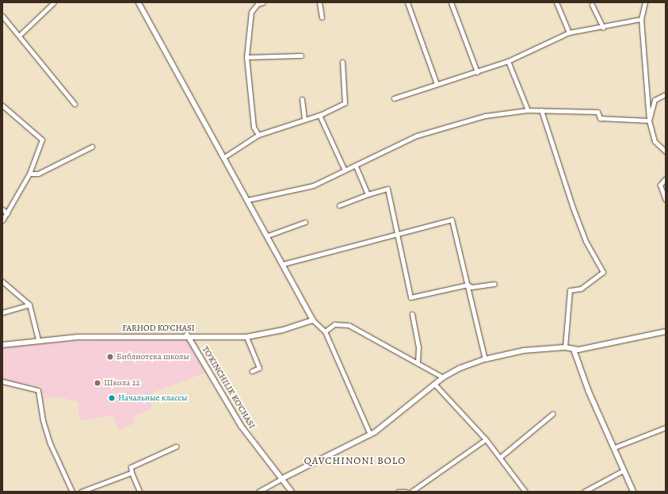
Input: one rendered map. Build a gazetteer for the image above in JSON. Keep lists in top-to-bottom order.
{
  "streets": {
    "street": ["FARHOD KO'CHASI", "TO'KINCHILIK KO'CHASI"]
  },
  "crossings": [
    ["FARHOD KO'CHASI", "TO'KINCHILIK KO'CHASI"]
  ],
  "districts": ["QAVCHINONI BOLO"],
  "places": ["Библиотека школы", "Школа 22", "Начальные классы"]
}
